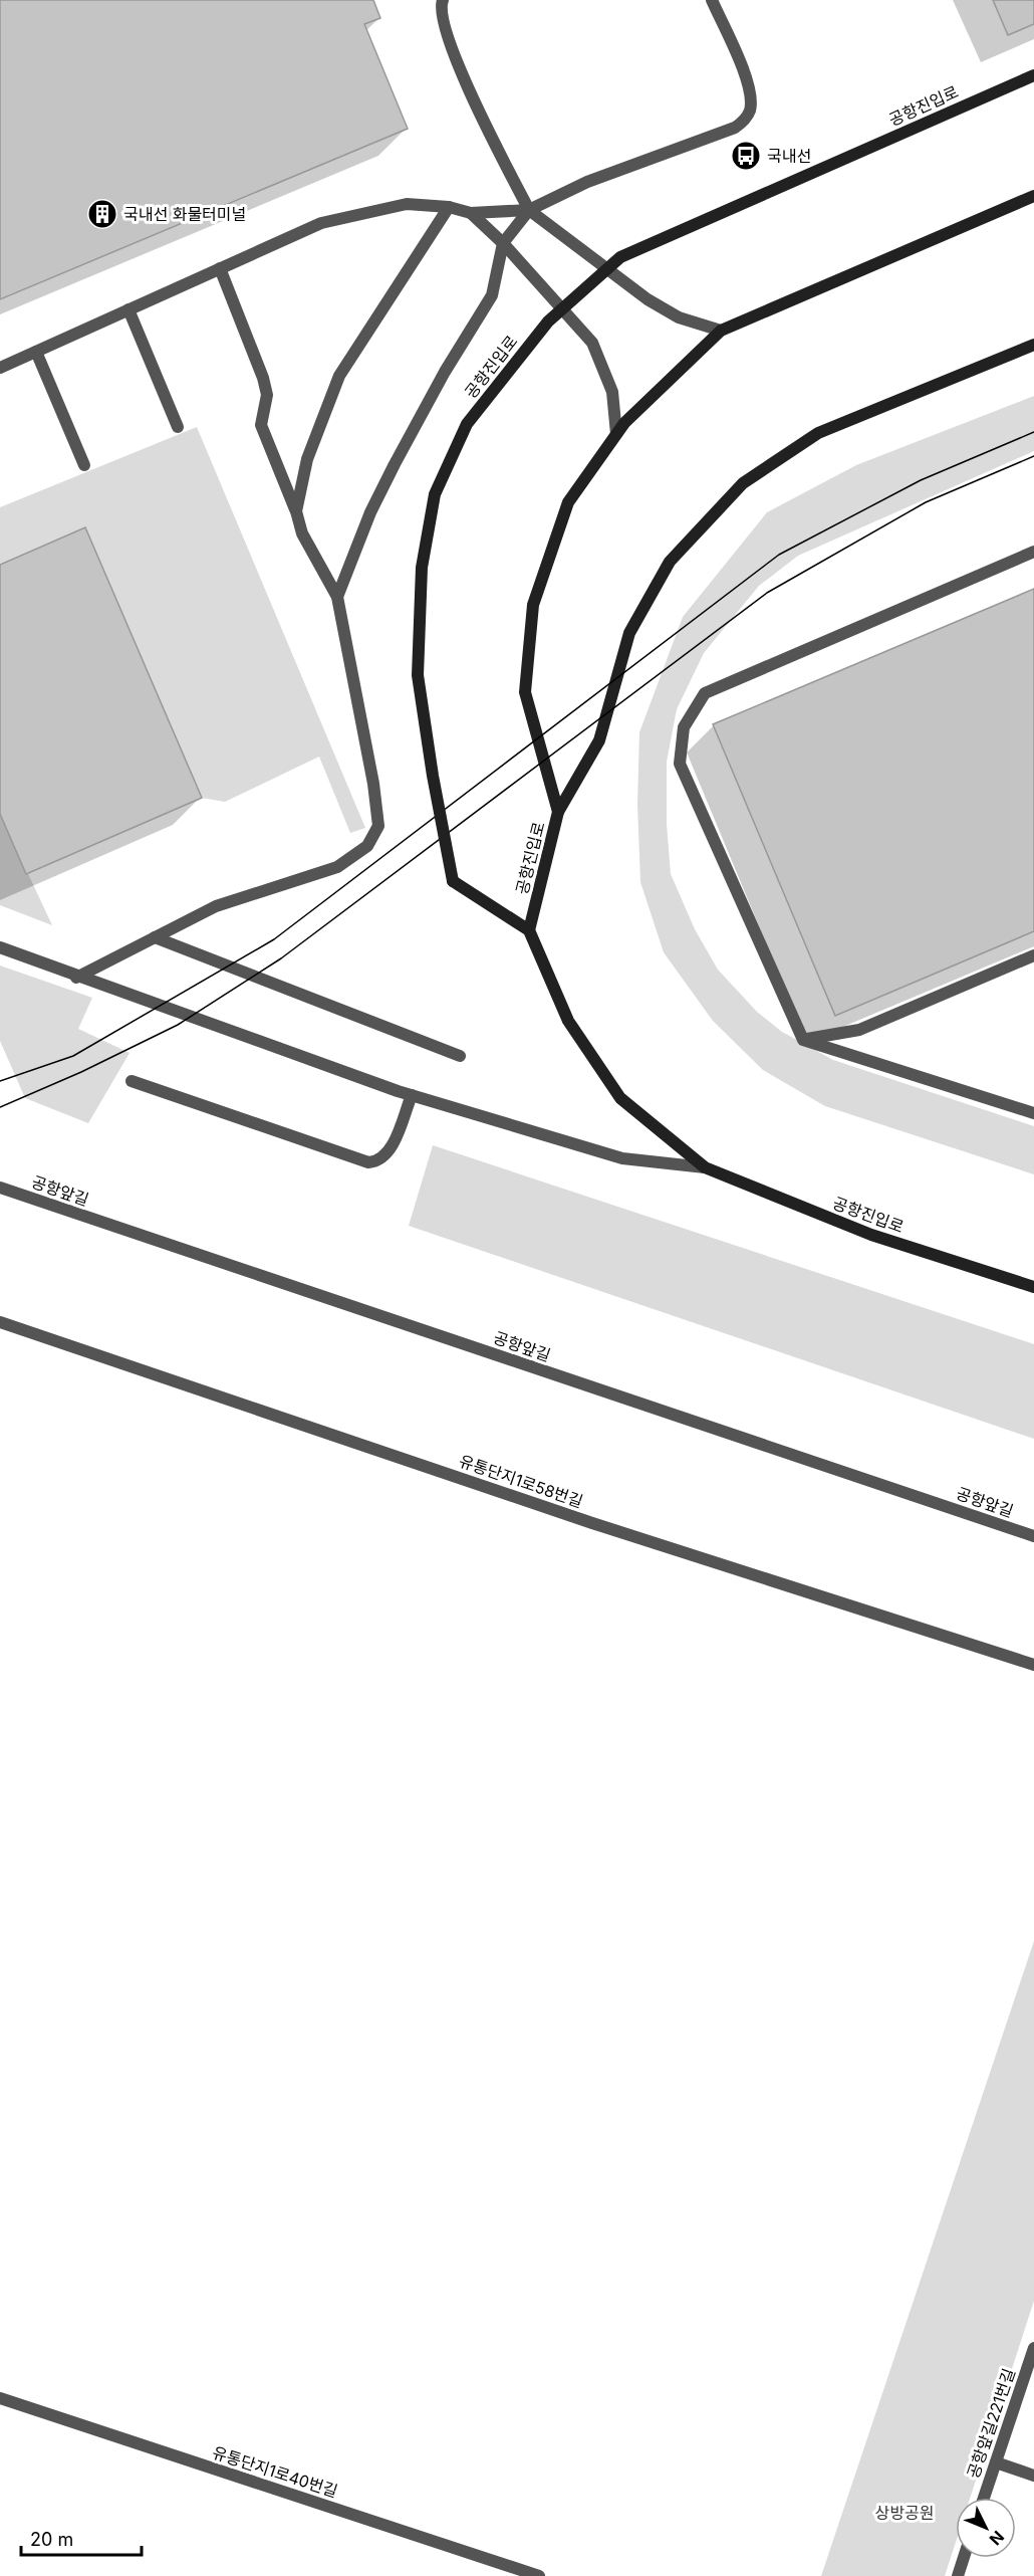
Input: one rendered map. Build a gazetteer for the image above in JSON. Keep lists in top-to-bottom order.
{
  "streets": {
    "main road": ["공항진입로"],
    "street": [
      "공항앞길",
      "유통단지1로58번길",
      "공항앞길221번길",
      "유통단지1로40번길"
    ]
  },
  "parks": ["상방공원"],
  "places": {
    "bus stop": ["국내선"],
    "building": ["국내선 화물터미널"]
  },
  "scale_bar": "20 m",
  "north": "bottom right"
}
